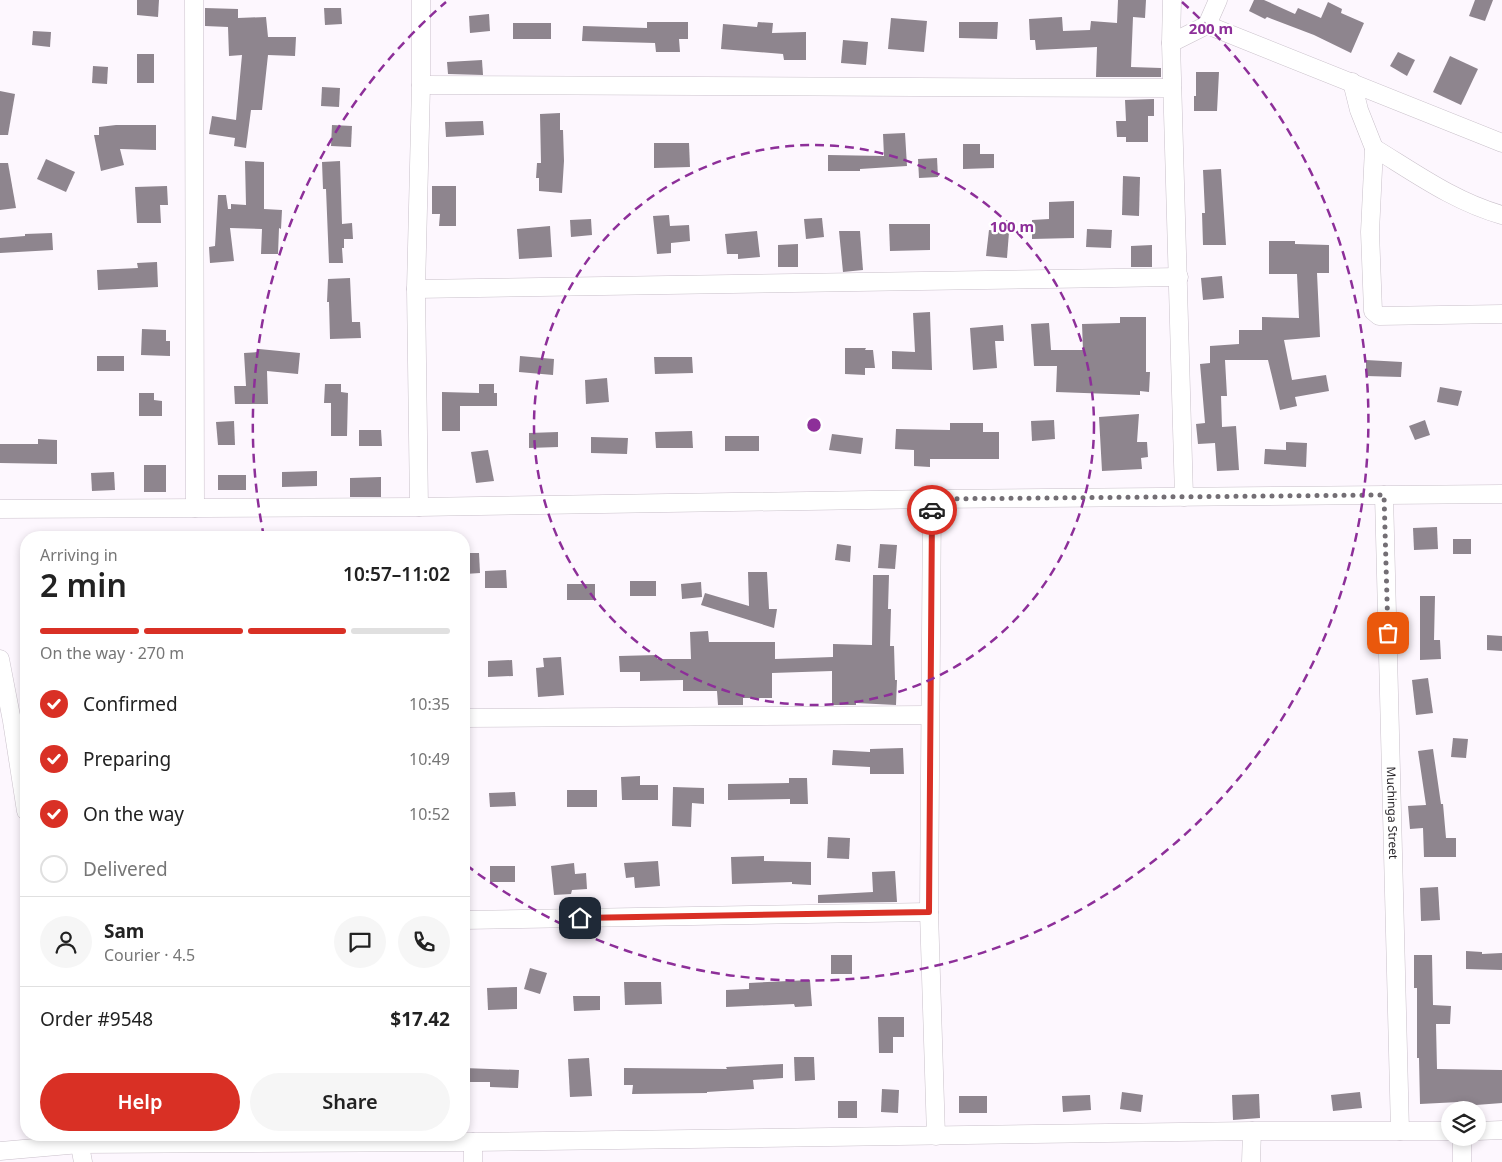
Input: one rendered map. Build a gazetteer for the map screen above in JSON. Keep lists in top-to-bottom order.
{
  "streets": {
    "street": ["Muchinga Street"]
  },
  "page": {
    "heading": ["2 min", "Arriving in", "10:57–11:02"],
    "panel": [
      "Sam",
      "Courier · 4.5",
      "Order #9548",
      "$17.42"
    ],
    "bar": "On the way · 270 m",
    "list": [
      ["Confirmed", "10:35"],
      ["Preparing", "10:49"],
      ["On the way", "10:52"],
      "Delivered"
    ],
    "buttons": ["Help", "Share"]
  },
  "rings": ["200 m", "100 m"]
}
